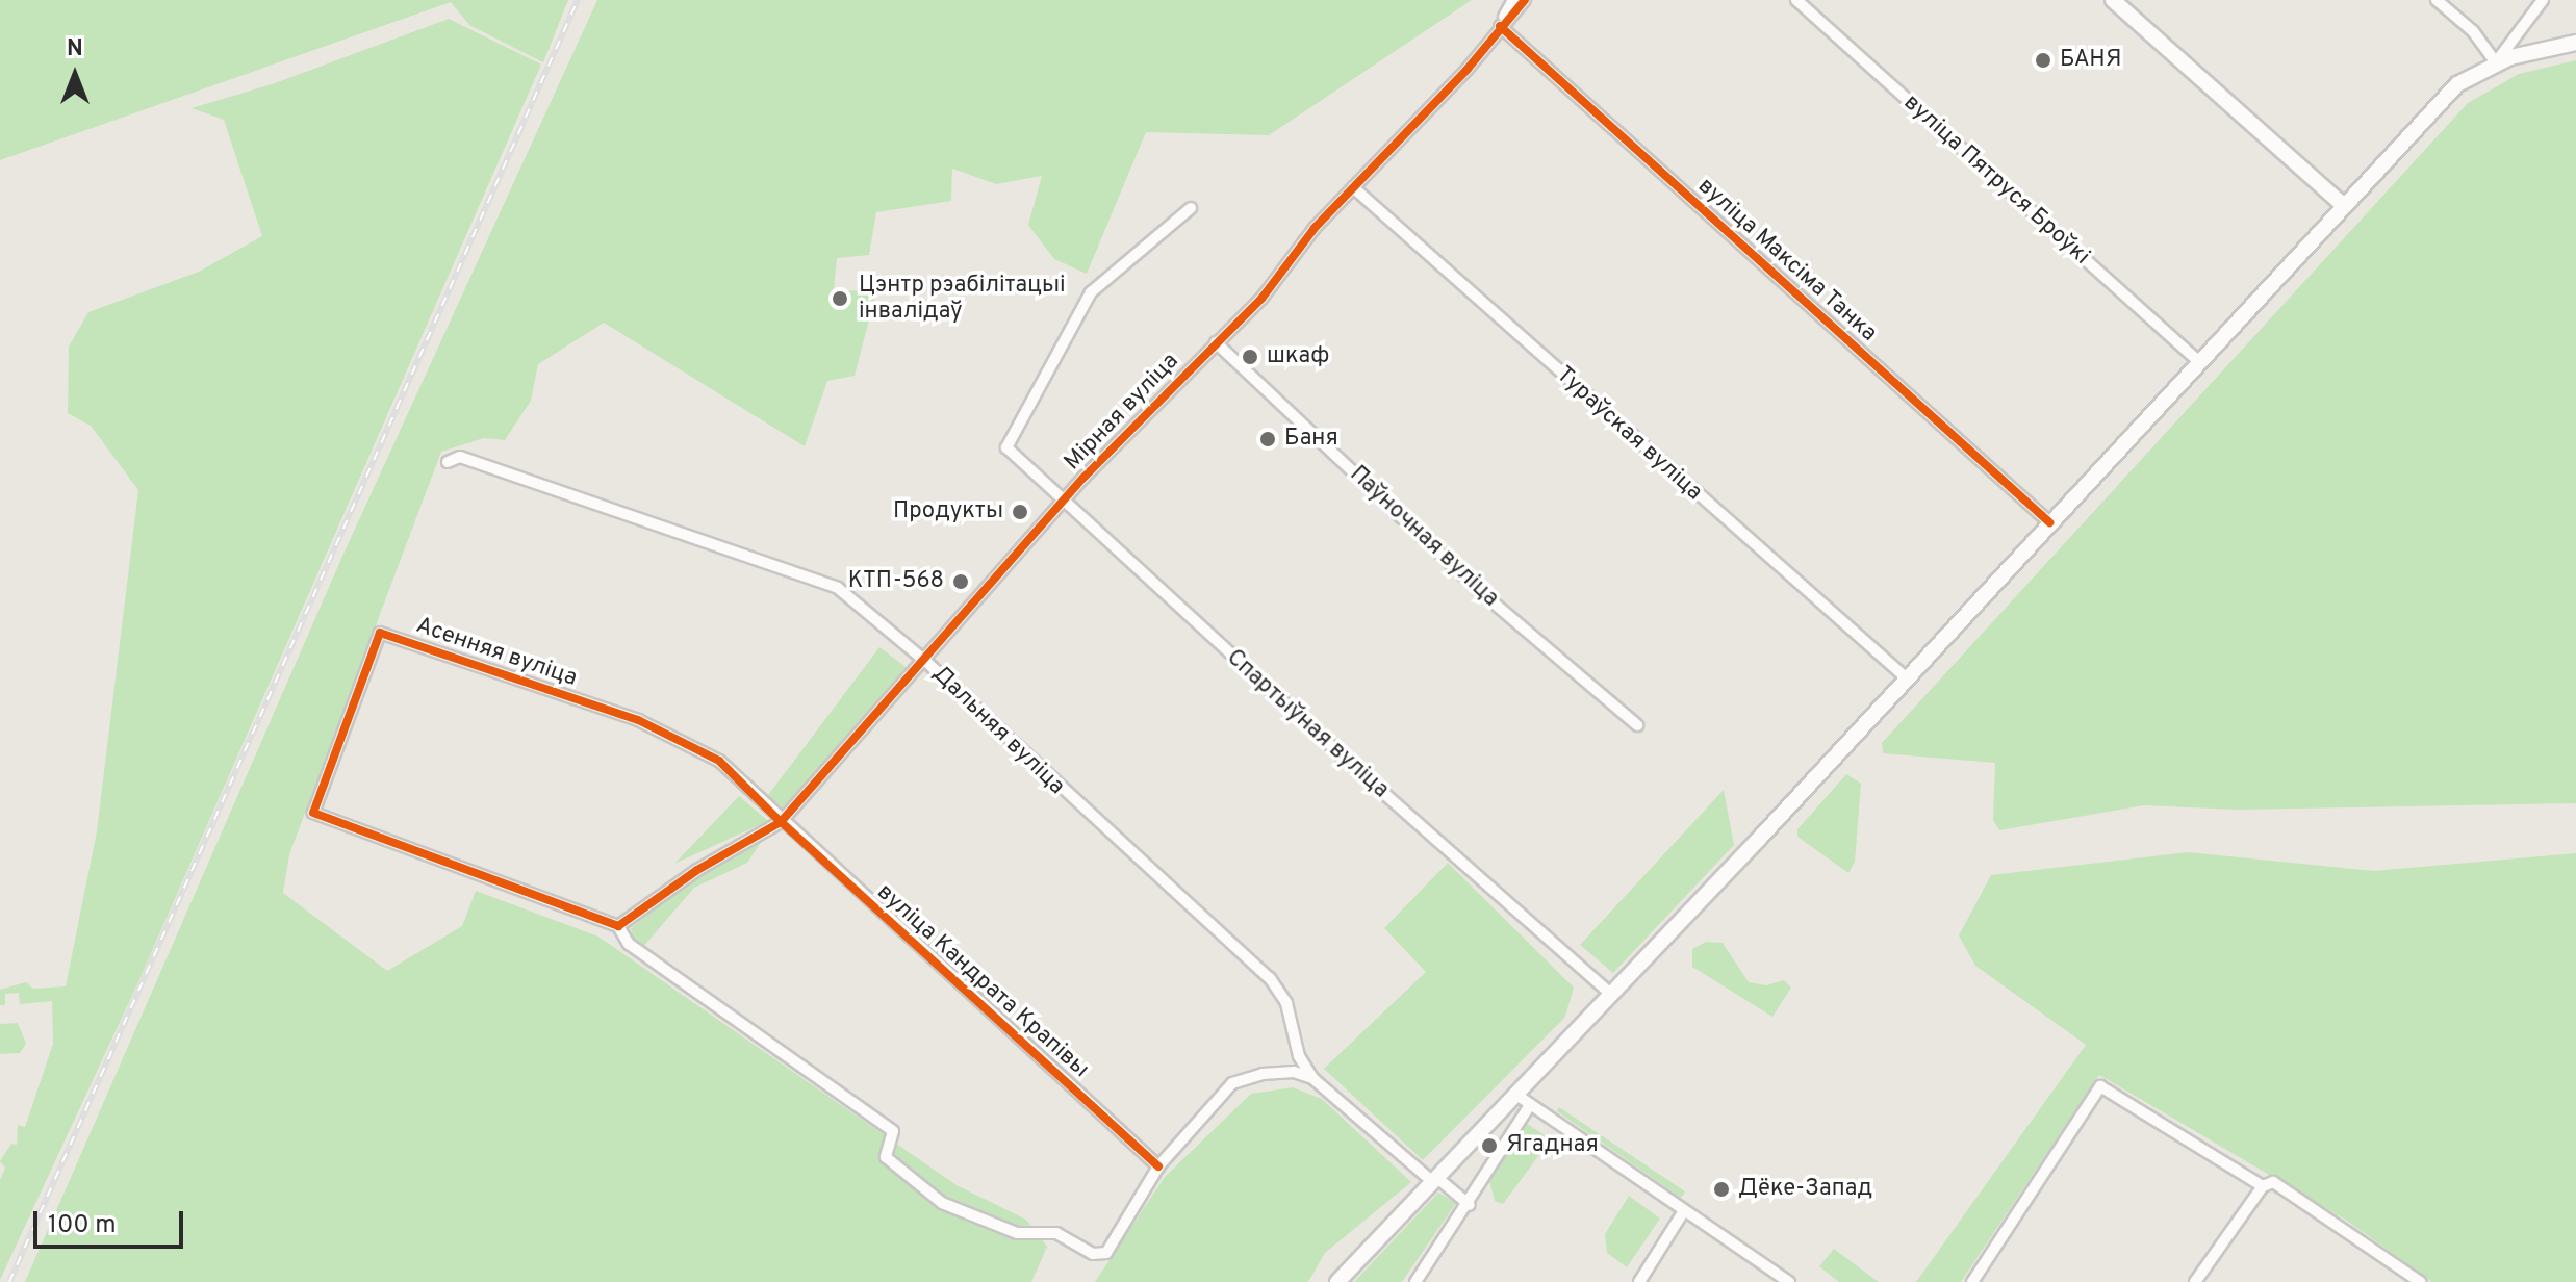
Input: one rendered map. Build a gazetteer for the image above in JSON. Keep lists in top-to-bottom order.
{
  "streets": {
    "street": [
      "вуліца Пятруся Броўкі",
      "вуліца Максіма Танка",
      "Мірная вуліца",
      "Тураўская вуліца",
      "Паўночная вуліца",
      "Асенняя вуліца",
      "Спартыўная вуліца",
      "Дальняя вуліца",
      "вуліца Кандрата Крапівы"
    ]
  },
  "crossings": [
    ["вуліца Максіма Танка", "Мірная вуліца"],
    ["Мірная вуліца", "Тураўская вуліца"],
    ["Мірная вуліца", "Паўночная вуліца"],
    ["Мірная вуліца", "Асенняя вуліца"],
    ["Мірная вуліца", "Спартыўная вуліца"],
    ["Мірная вуліца", "Дальняя вуліца"],
    ["Мірная вуліца", "вуліца Кандрата Крапівы"],
    ["Асенняя вуліца", "вуліца Кандрата Крапівы"]
  ],
  "places": [
    "БАНЯ",
    "Цэнтр рэабілітацыі інвалідаў",
    "шкаф",
    "Баня",
    "Продукты",
    "КТП-568",
    "Ягадная",
    "Дёке-Запад"
  ],
  "scale_bar": "100 m",
  "north": "top"
}
